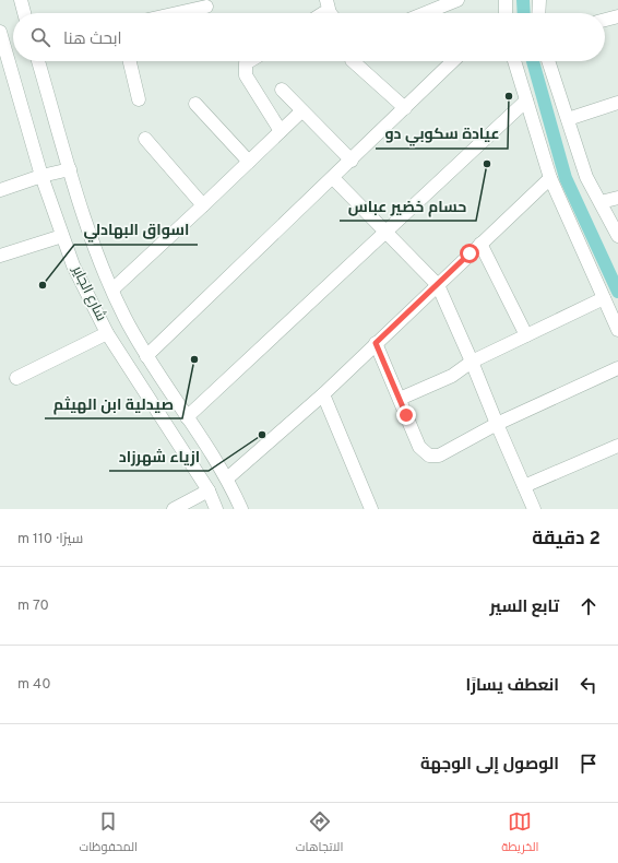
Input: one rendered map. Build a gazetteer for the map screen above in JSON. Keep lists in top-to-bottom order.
{
  "streets": {
    "street": ["شارع الجاير"]
  },
  "places": [
    "عيادة سكوبي دو",
    "حسام خضير عباس",
    "اسواق البهادلي",
    "صيدلية ابن الهيثم",
    "ازياء شهرزاد"
  ],
  "page": {
    "search": "ابحث هنا",
    "heading": ["2 دقيقة", "سيرًا · 110 m"],
    "list": [
      ["تابع السير", "70 m"],
      ["انعطف يسارًا", "40 m"],
      "الوصول إلى الوجهة"
    ],
    "nav": ["الخريطة", "الاتجاهات", "المحفوظات"]
  }
}
